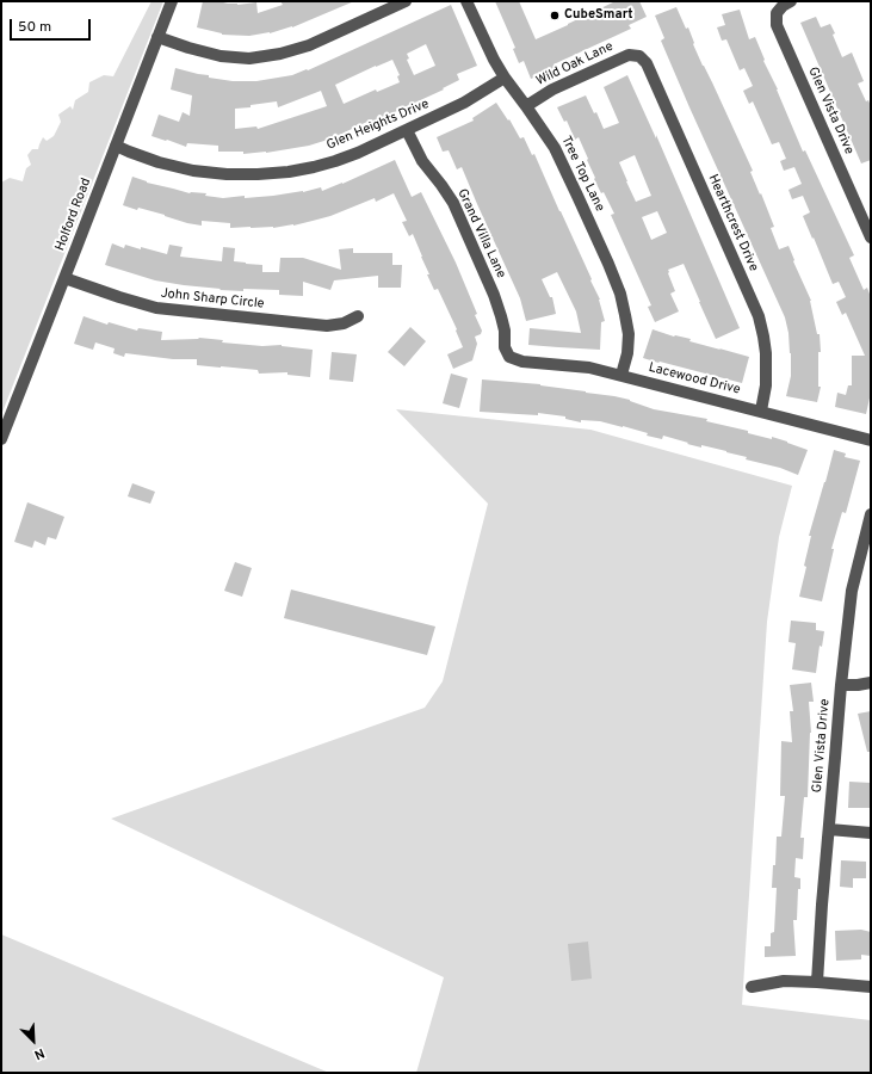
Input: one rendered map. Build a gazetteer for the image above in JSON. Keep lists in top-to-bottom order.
{
  "streets": {
    "street": [
      "Wild Oak Lane",
      "Glen Vista Drive",
      "Glen Heights Drive",
      "Tree Top Lane",
      "Holford Road",
      "Hearthcrest Drive",
      "Grand Villa Lane",
      "John Sharp Circle",
      "Lacewood Drive"
    ]
  },
  "crossings": [
    ["Wild Oak Lane", "Tree Top Lane"],
    ["Wild Oak Lane", "Hearthcrest Drive"],
    ["Glen Heights Drive", "Tree Top Lane"],
    ["Glen Heights Drive", "Holford Road"],
    ["Glen Heights Drive", "Grand Villa Lane"],
    ["Tree Top Lane", "Lacewood Drive"],
    ["Holford Road", "John Sharp Circle"],
    ["Hearthcrest Drive", "Lacewood Drive"],
    ["Grand Villa Lane", "Lacewood Drive"]
  ],
  "places": ["CubeSmart"],
  "scale_bar": "50 m",
  "north": "bottom right"
}
